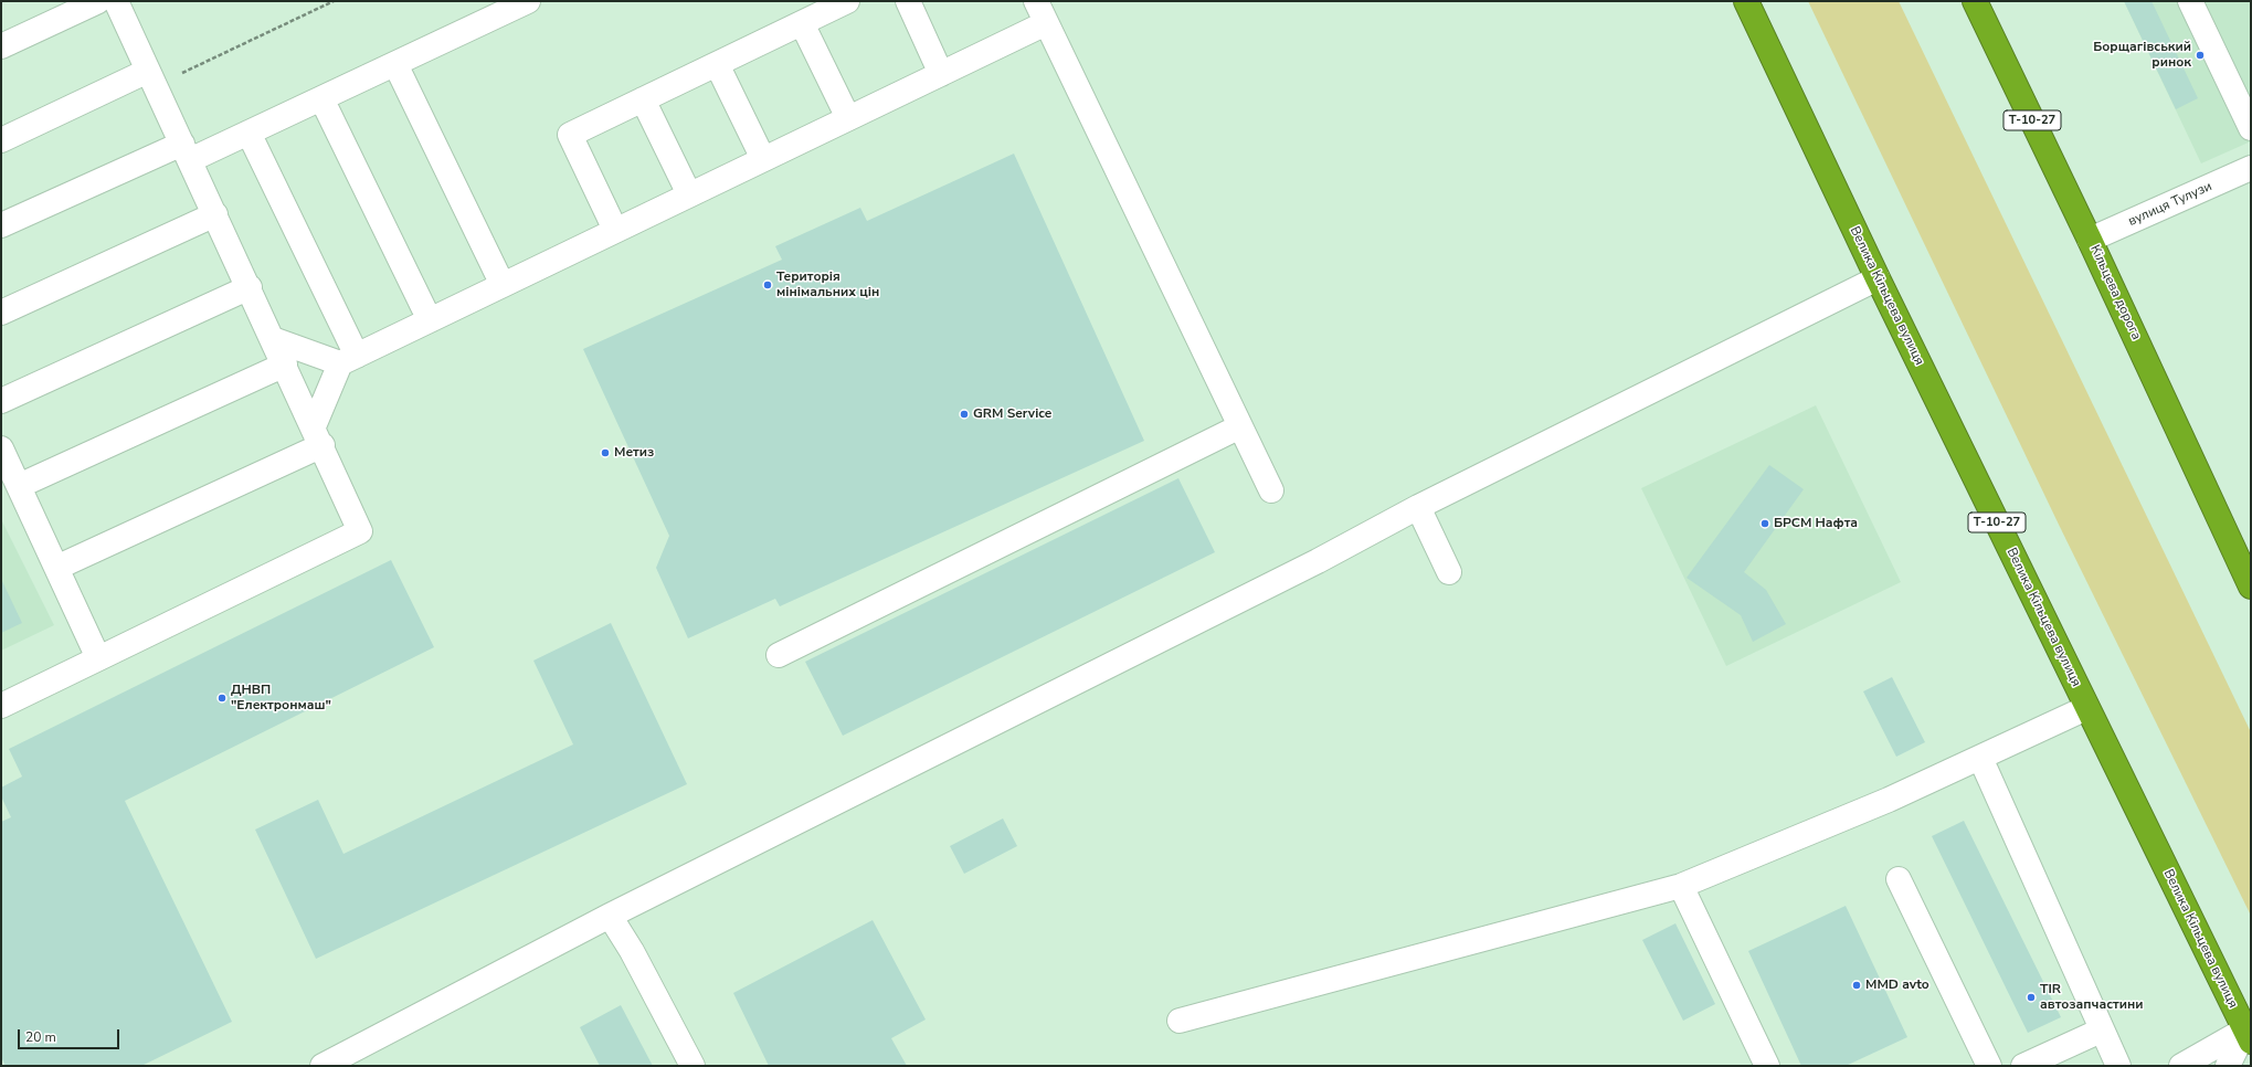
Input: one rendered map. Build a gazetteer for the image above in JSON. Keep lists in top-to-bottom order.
{
  "streets": {
    "highway": ["Т-10-27", "Кільцева дорога", "Велика Кільцева вулиця"],
    "street": ["вулиця Тулузи"]
  },
  "crossings": [
    ["вулиця Тулузи", "Кільцева дорога"]
  ],
  "places": [
    "Борщагівський ринок",
    "Територія мінімальних цін",
    "GRM Service",
    "Метиз",
    "БРСМ Нафта",
    "ДНВП \"Електронмаш\"",
    "MMD avto",
    "TIR автозапчастини"
  ],
  "scale_bar": "20 m"
}
